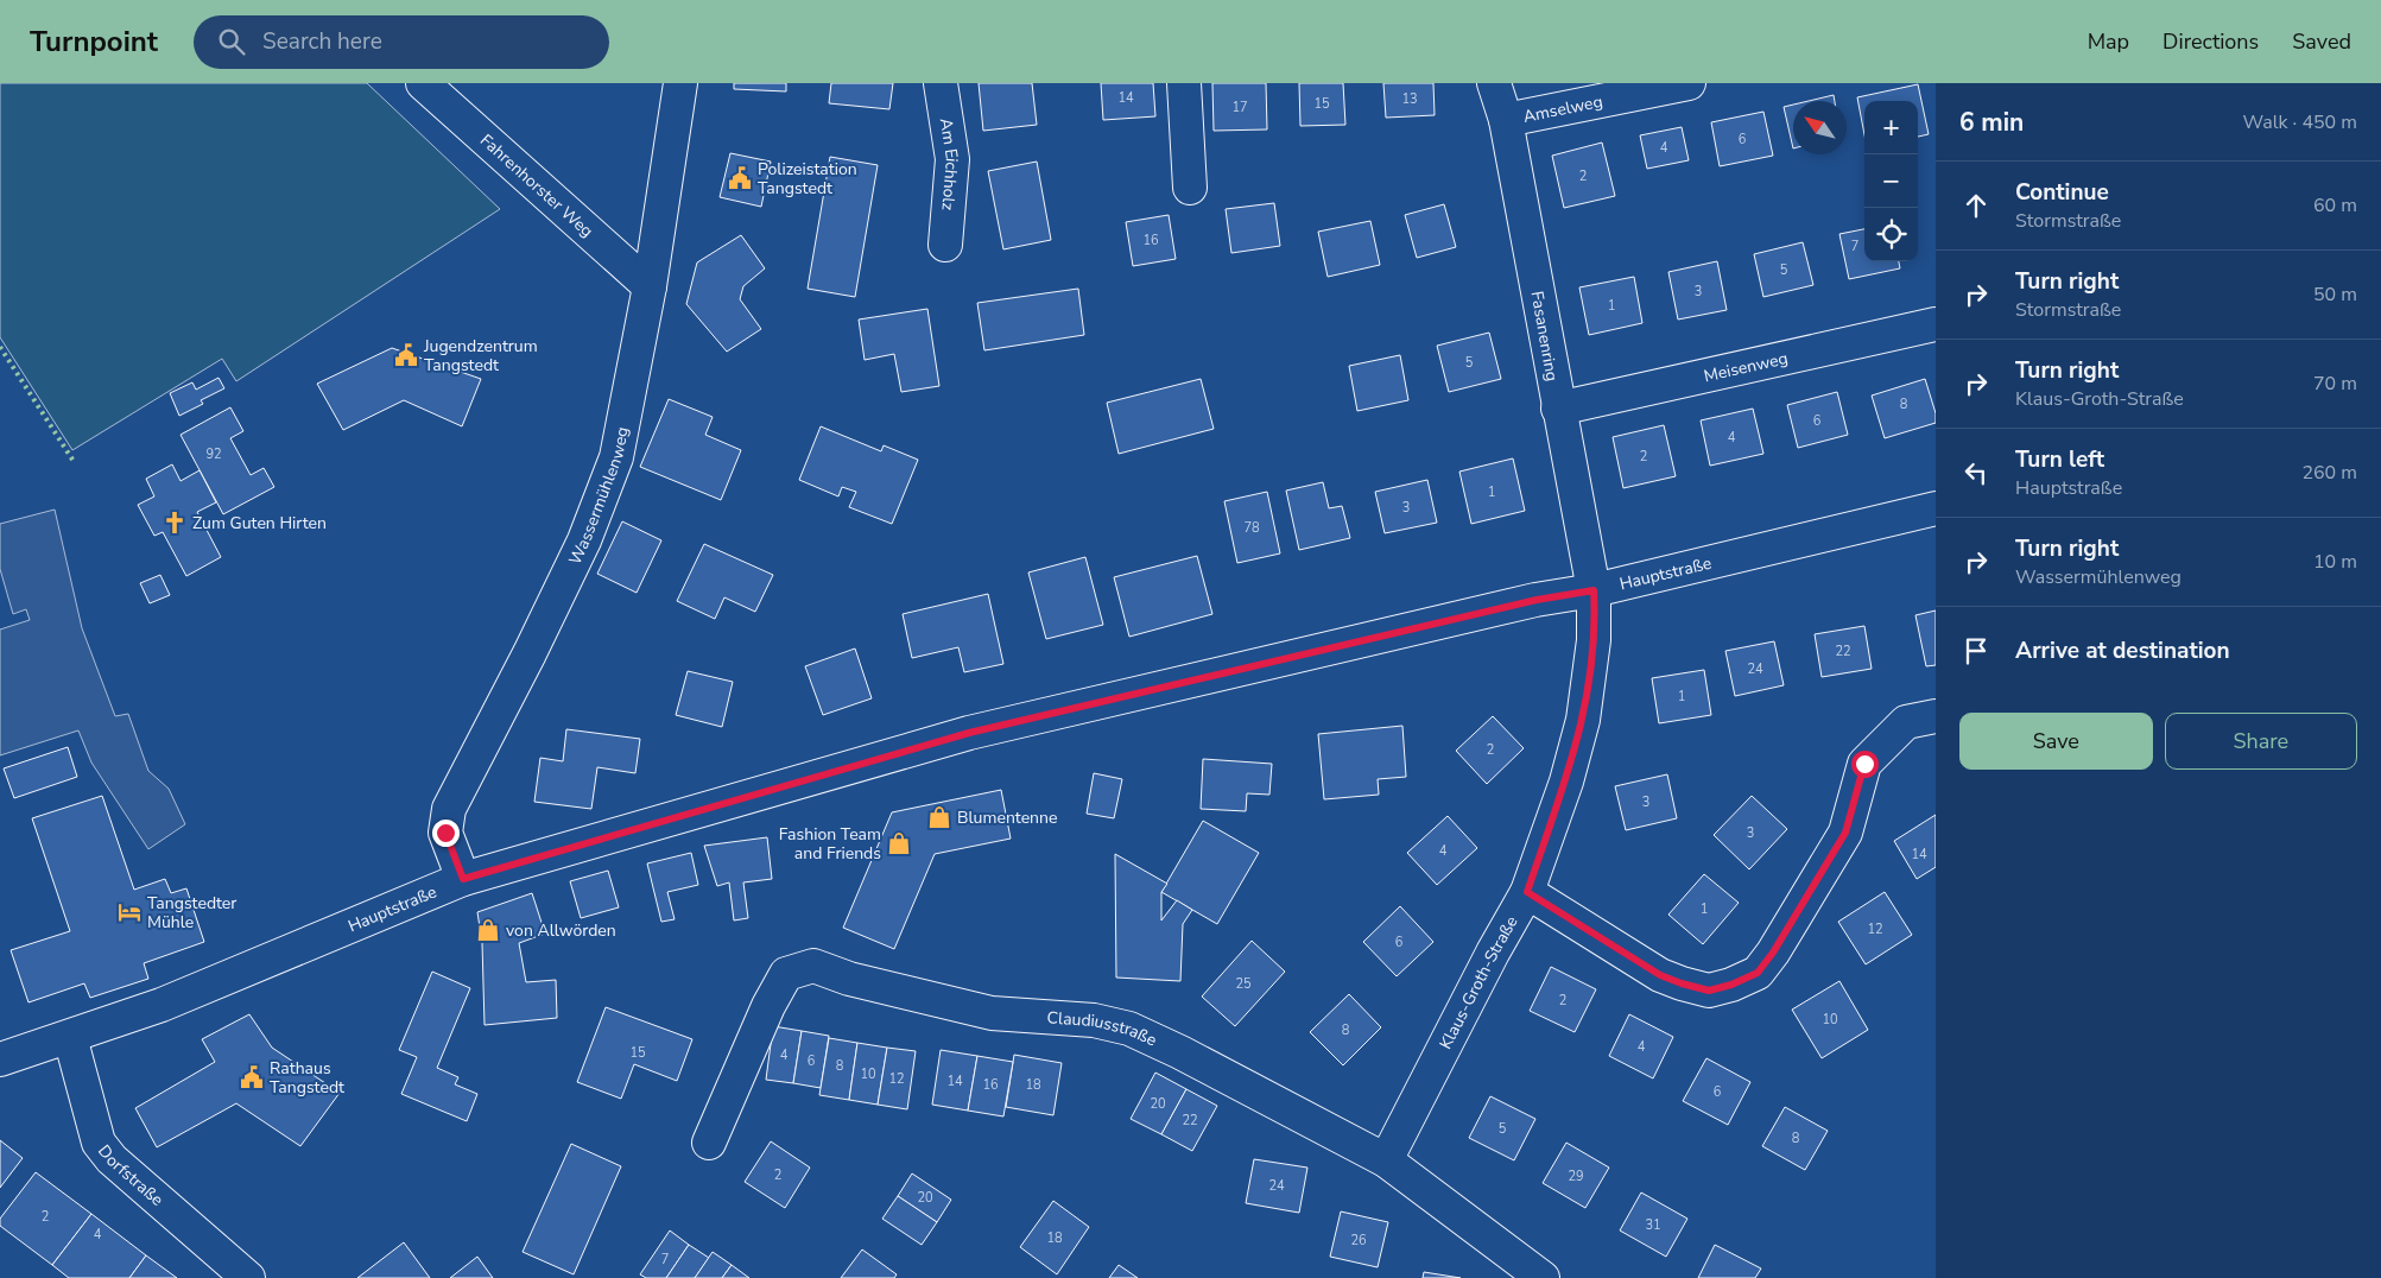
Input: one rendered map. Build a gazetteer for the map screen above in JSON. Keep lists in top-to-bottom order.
{
  "streets": {
    "street": [
      "Amselweg",
      "Am Eichholz",
      "Fahrenhorster Weg",
      "Fasanenring",
      "Meisenweg",
      "Wassermühlenweg",
      "Hauptstraße",
      "Klaus-Groth-Straße",
      "Claudiusstraße",
      "Dorfstraße"
    ]
  },
  "crossings": [
    ["Amselweg", "Fasanenring"],
    ["Fahrenhorster Weg", "Wassermühlenweg"],
    ["Fasanenring", "Meisenweg"],
    ["Fasanenring", "Hauptstraße"],
    ["Fasanenring", "Klaus-Groth-Straße"],
    ["Wassermühlenweg", "Hauptstraße"],
    ["Hauptstraße", "Klaus-Groth-Straße"],
    ["Hauptstraße", "Dorfstraße"],
    ["Klaus-Groth-Straße", "Claudiusstraße"]
  ],
  "places": {
    "public building": ["Polizeistation Tangstedt", "Jugendzentrum Tangstedt", "Rathaus Tangstedt"],
    "church": ["Zum Guten Hirten"],
    "shop": ["Blumentenne", "Fashion Team and Friends", "von Allwörden"],
    "hotel": ["Tangstedter Mühle"]
  },
  "house_numbers": [
    "14",
    "13",
    "15",
    "17",
    "6",
    "4",
    "2",
    "16",
    "7",
    "5",
    "3",
    "1",
    "5",
    "8",
    "6",
    "4",
    "92",
    "2",
    "1",
    "3",
    "78",
    "22",
    "24",
    "1",
    "2",
    "3",
    "3",
    "4",
    "14",
    "1",
    "12",
    "6",
    "25",
    "2",
    "10",
    "8",
    "4",
    "15",
    "4",
    "6",
    "8",
    "10",
    "12",
    "14",
    "16",
    "18",
    "6",
    "20",
    "22",
    "5",
    "8",
    "2",
    "29",
    "24",
    "20",
    "2",
    "31",
    "4",
    "18",
    "26",
    "7"
  ],
  "north": "top left",
  "page": {
    "header": "Turnpoint",
    "search": "Search here",
    "nav": ["Map", "Directions", "Saved"],
    "heading": ["6 min", "Walk · 450 m"],
    "map_buttons": ["+", "−"],
    "list": [
      ["Continue", "Stormstraße", "60 m"],
      ["Turn right", "Stormstraße", "50 m"],
      ["Turn right", "Klaus-Groth-Straße", "70 m"],
      ["Turn left", "Hauptstraße", "260 m"],
      ["Turn right", "Wassermühlenweg", "10 m"],
      "Arrive at destination"
    ],
    "buttons": ["Save", "Share"]
  }
}
